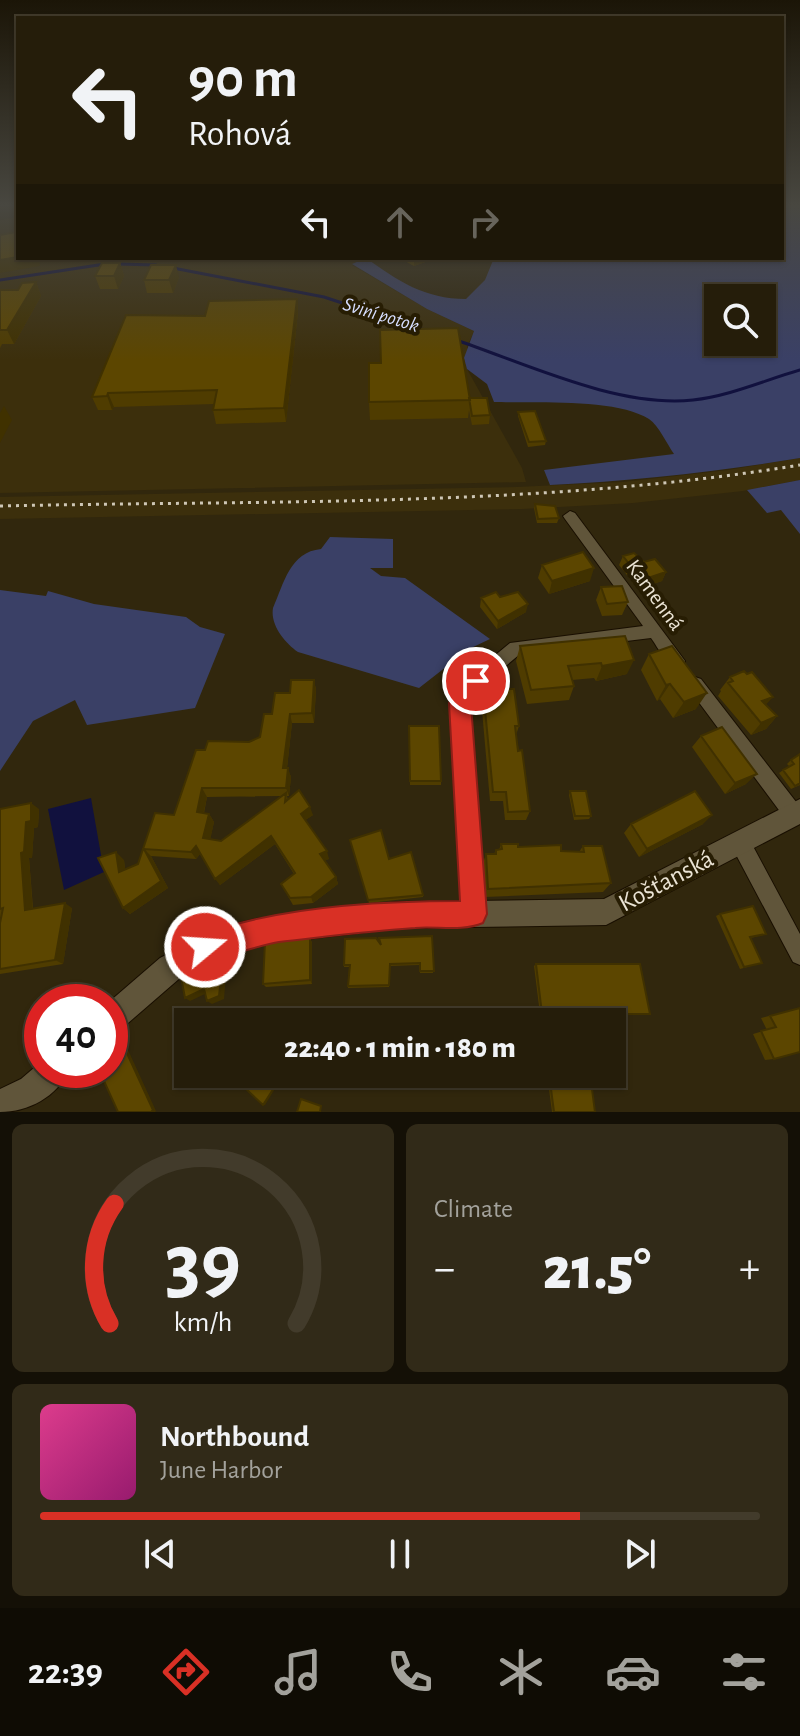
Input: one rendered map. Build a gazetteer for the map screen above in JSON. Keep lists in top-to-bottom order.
{
  "streets": {
    "street": ["Kamenná", "Košťanská"]
  },
  "crossings": [
    ["Kamenná", "Košťanská"]
  ],
  "water": ["Sviní potok"],
  "page": {
    "turn": ["90 m", "Rohová"],
    "limit": "40",
    "trip": "22:40 · 1 min · 180 m",
    "tile": "Climate",
    "heat": ["−", "21.5°", "+"],
    "song": ["Northbound", "June Harbor"],
    "tabs": "22:39",
    "gauge": ["39", "km/h"]
  }
}
